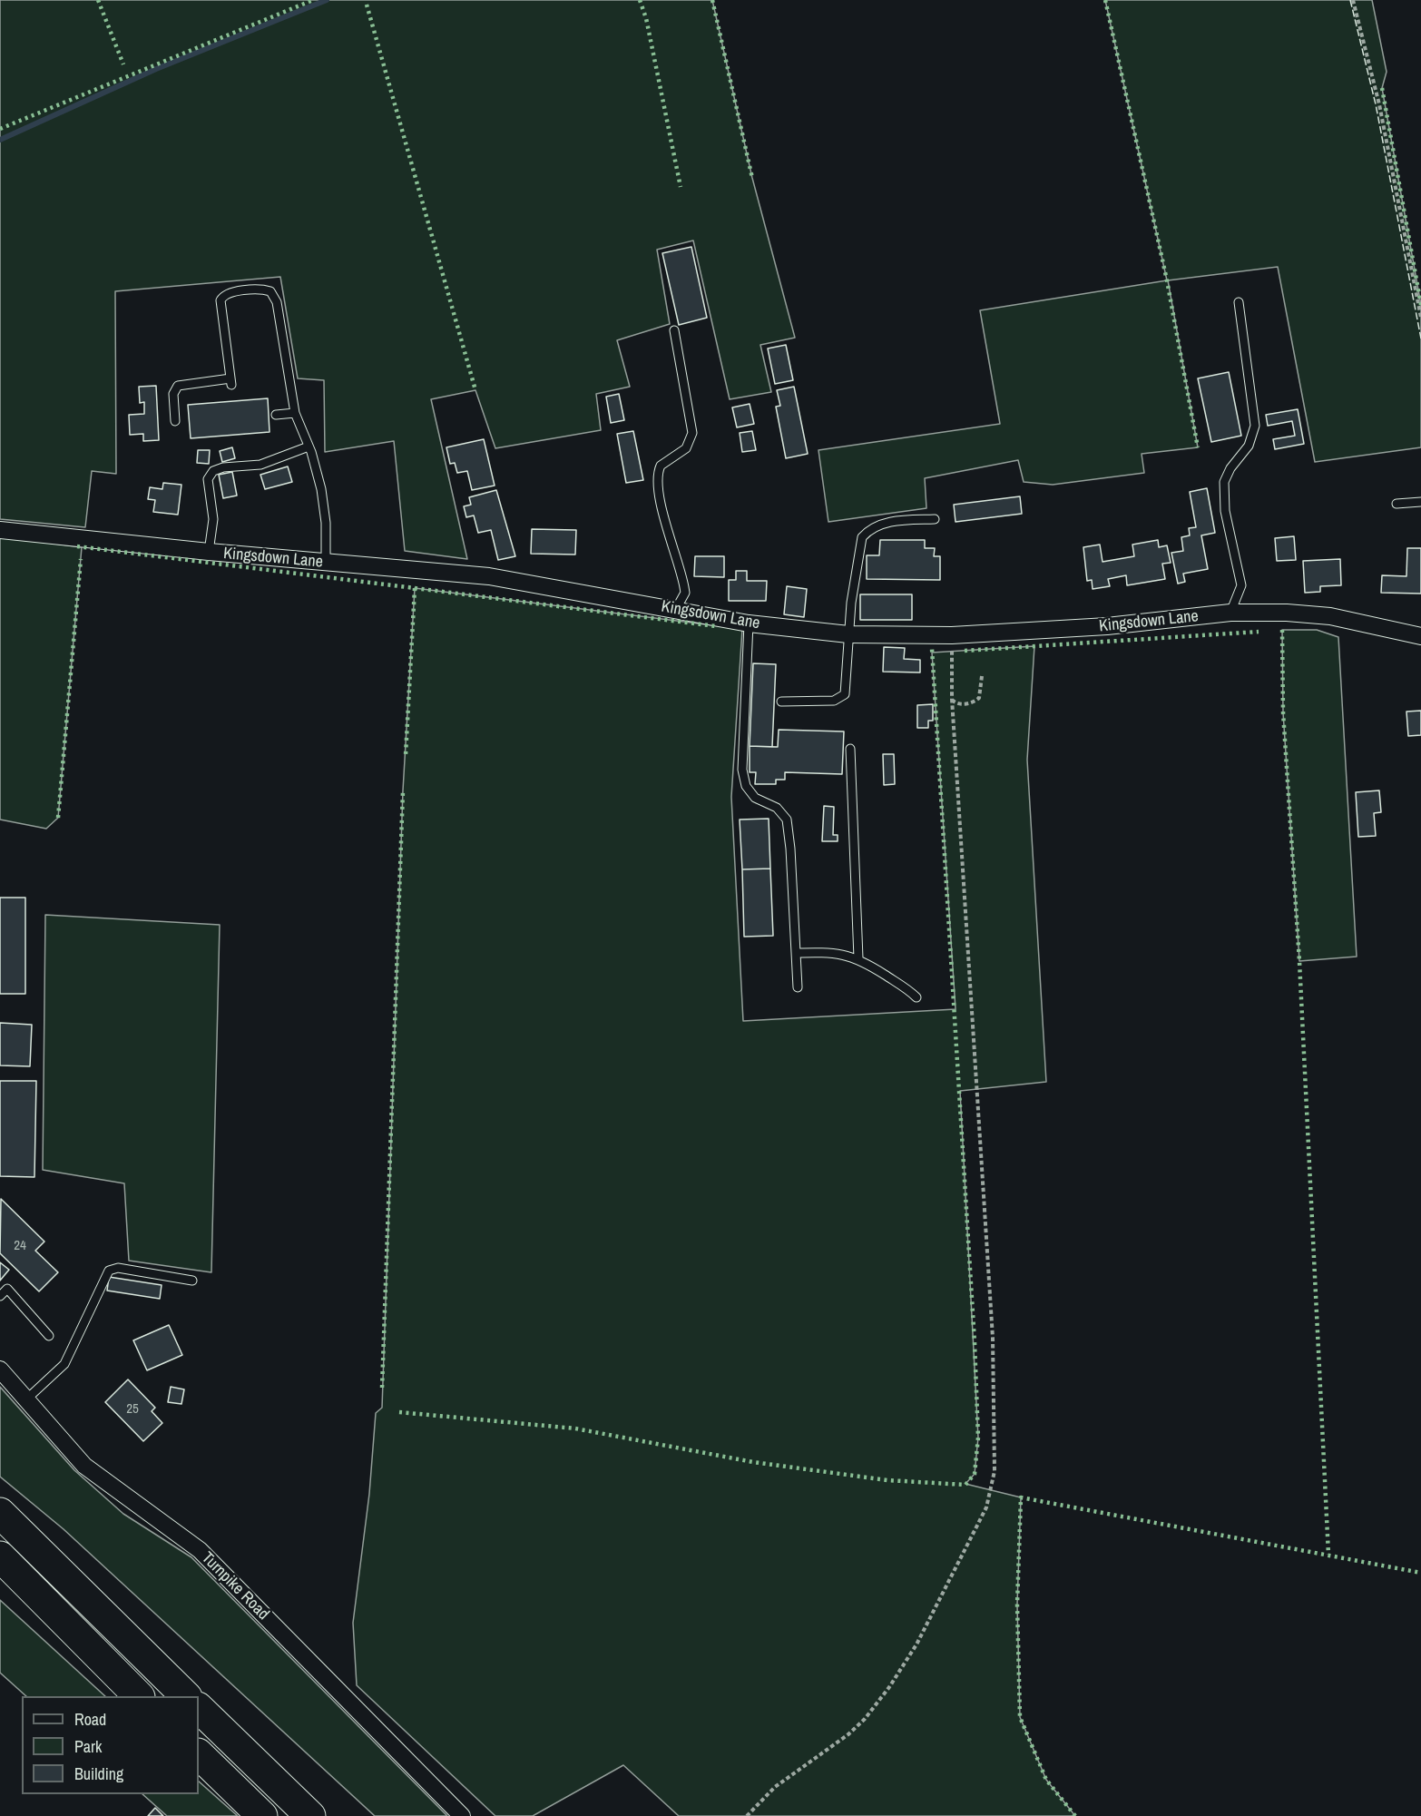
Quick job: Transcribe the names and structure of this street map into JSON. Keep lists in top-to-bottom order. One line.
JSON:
{"streets":{"street":["Kingsdown Lane","Turnpike Road"]},"house_numbers":["24","25"],"legend":["Road","Park","Building"]}
